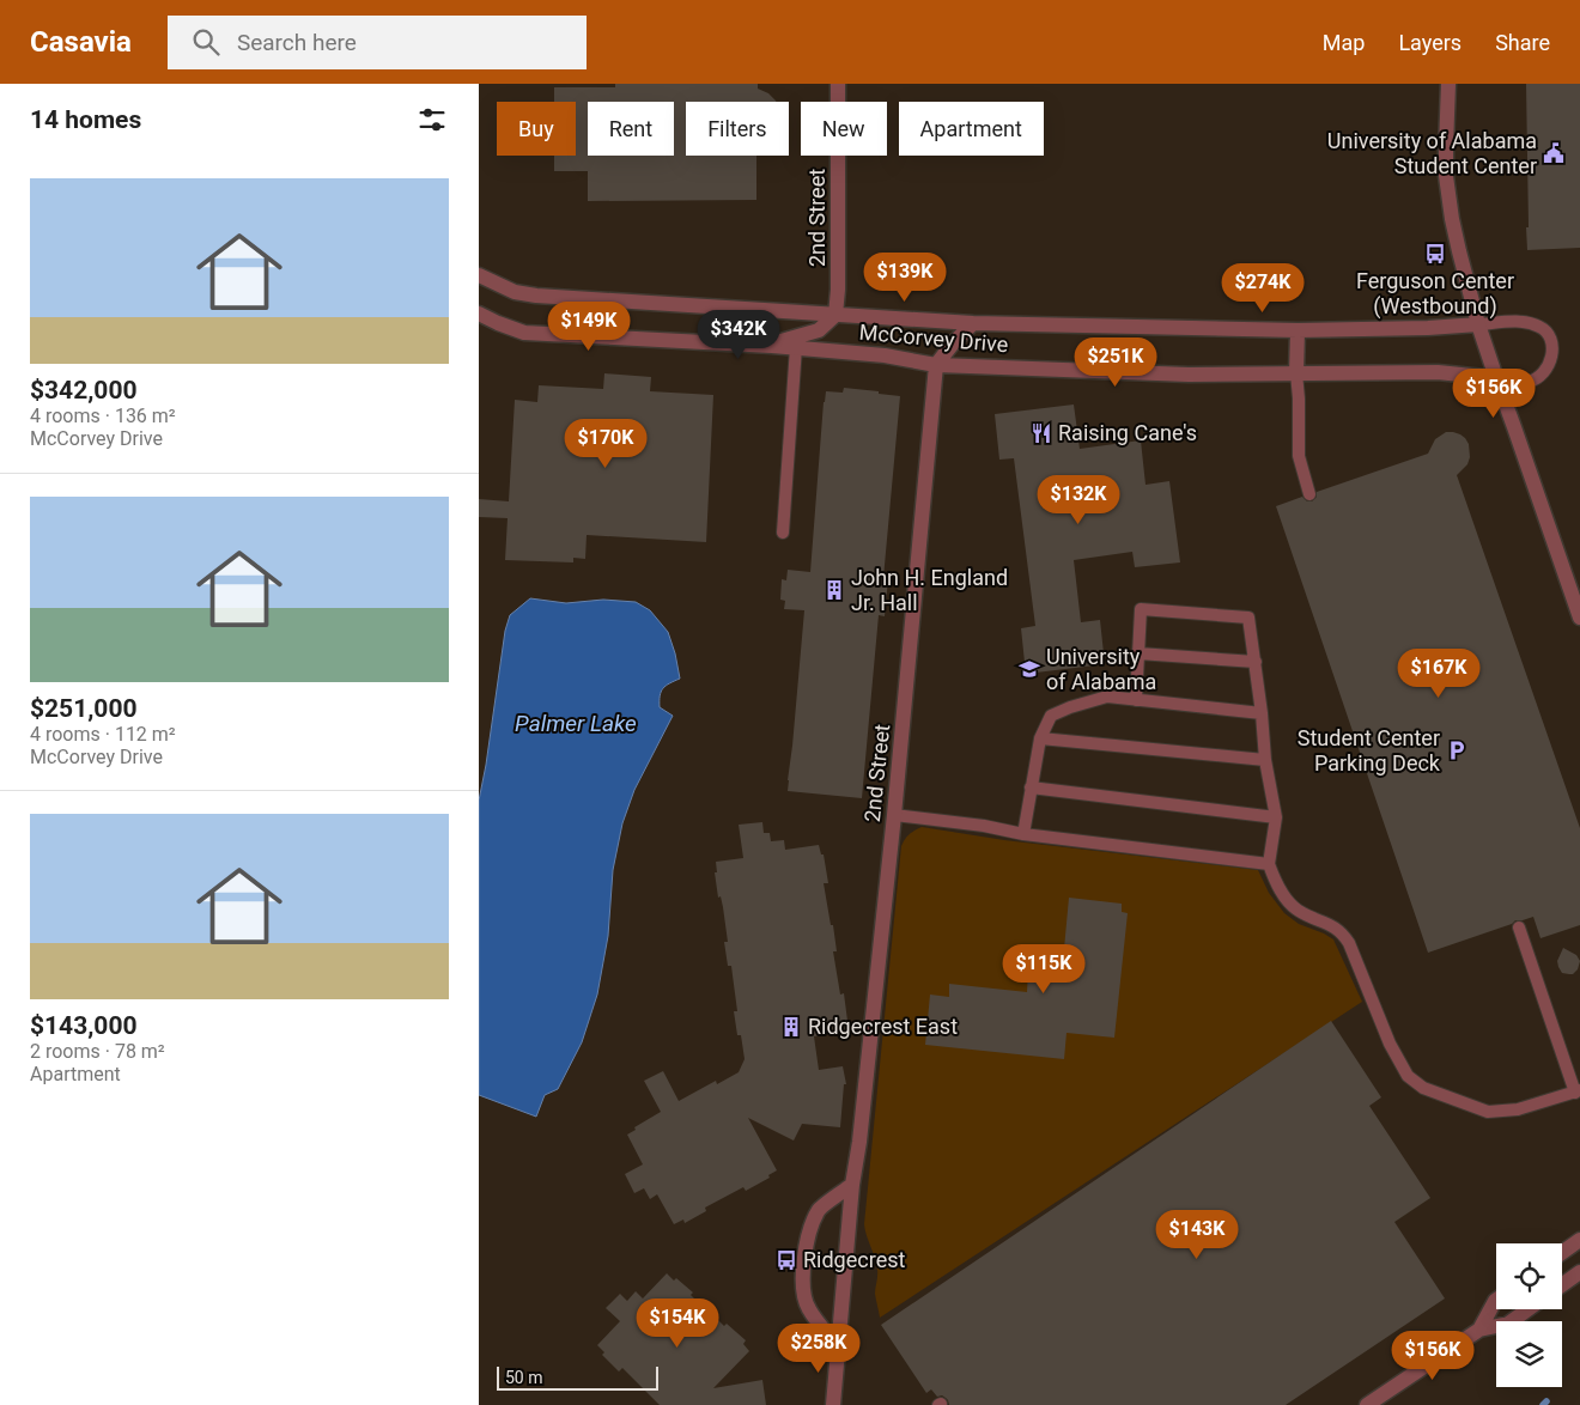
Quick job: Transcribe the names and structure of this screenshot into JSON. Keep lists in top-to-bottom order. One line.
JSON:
{"streets":{"street":["2nd Street","McCorvey Drive"]},"crossings":[["2nd Street","McCorvey Drive"]],"water":["Palmer Lake"],"places":{"public building":["University of Alabama Student Center"],"bus stop":["Ferguson Center (Westbound)","Ridgecrest"],"restaurant":["Raising Cane's"],"building":["John H. England Jr. Hall","Ridgecrest East"],"school or university":["University of Alabama"],"parking":["Student Center Parking Deck"]},"scale_bar":"50 m","page":{"header":"Casavia","search":"Search here","nav":["Map","Layers","Share"],"heading":"14 homes","chip":["Buy","Rent","Filters","New","Apartment"],"list":[{"name":"$342,000","note":"4 rooms · 136 m² · McCorvey Drive"},{"name":"$251,000","note":"4 rooms · 112 m² · McCorvey Drive"},{"name":"$143,000","note":"2 rooms · 78 m² · Apartment"}],"price":["$139K","$274K","$149K","$342K","$251K","$156K","$170K","$132K","$167K","$115K","$143K","$154K","$258K","$156K"],"scale":"50 m"}}
